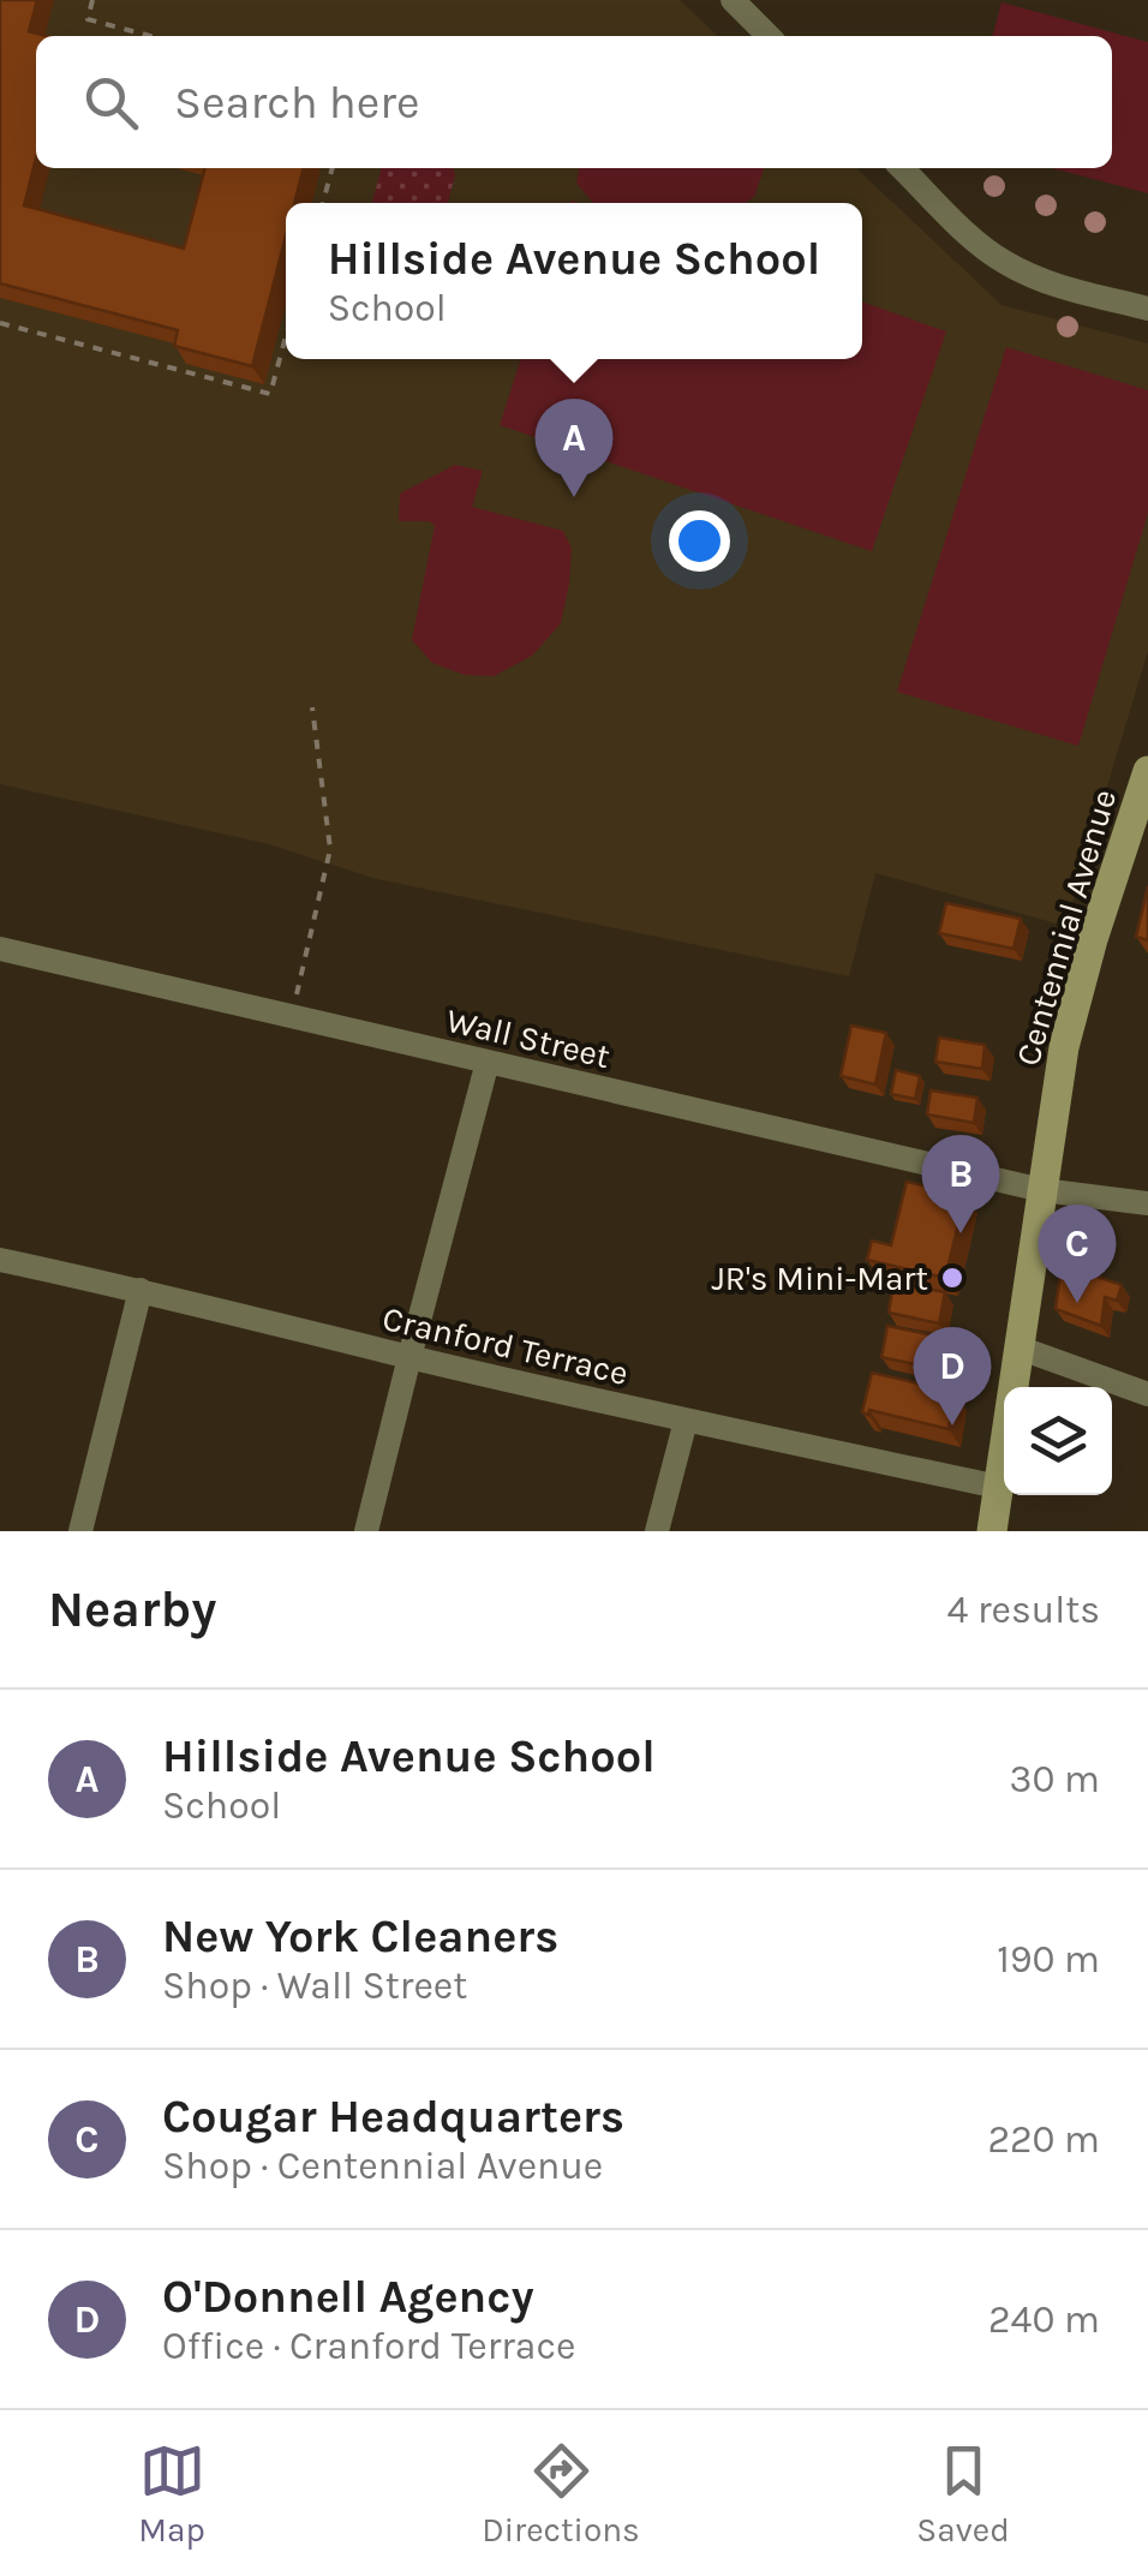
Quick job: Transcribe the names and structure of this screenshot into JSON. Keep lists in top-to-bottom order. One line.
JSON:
{"streets":{"street":["Centennial Avenue","Wall Street","Cranford Terrace"]},"crossings":[["Centennial Avenue","Wall Street"],["Centennial Avenue","Cranford Terrace"]],"places":["JR's Mini-Mart"],"page":{"search":"Search here","popup":["Hillside Avenue School","School"],"pins":["A","B","C","D"],"heading":["Nearby","4 results"],"list":[{"mark":"A","name":"Hillside Avenue School","note":"School","value":"30 m"},{"mark":"B","name":"New York Cleaners","note":"Shop · Wall Street","value":"190 m"},{"mark":"C","name":"Cougar Headquarters","note":"Shop · Centennial Avenue","value":"220 m"},{"mark":"D","name":"O'Donnell Agency","note":"Office · Cranford Terrace","value":"240 m"}],"nav":["Map","Directions","Saved"]}}
